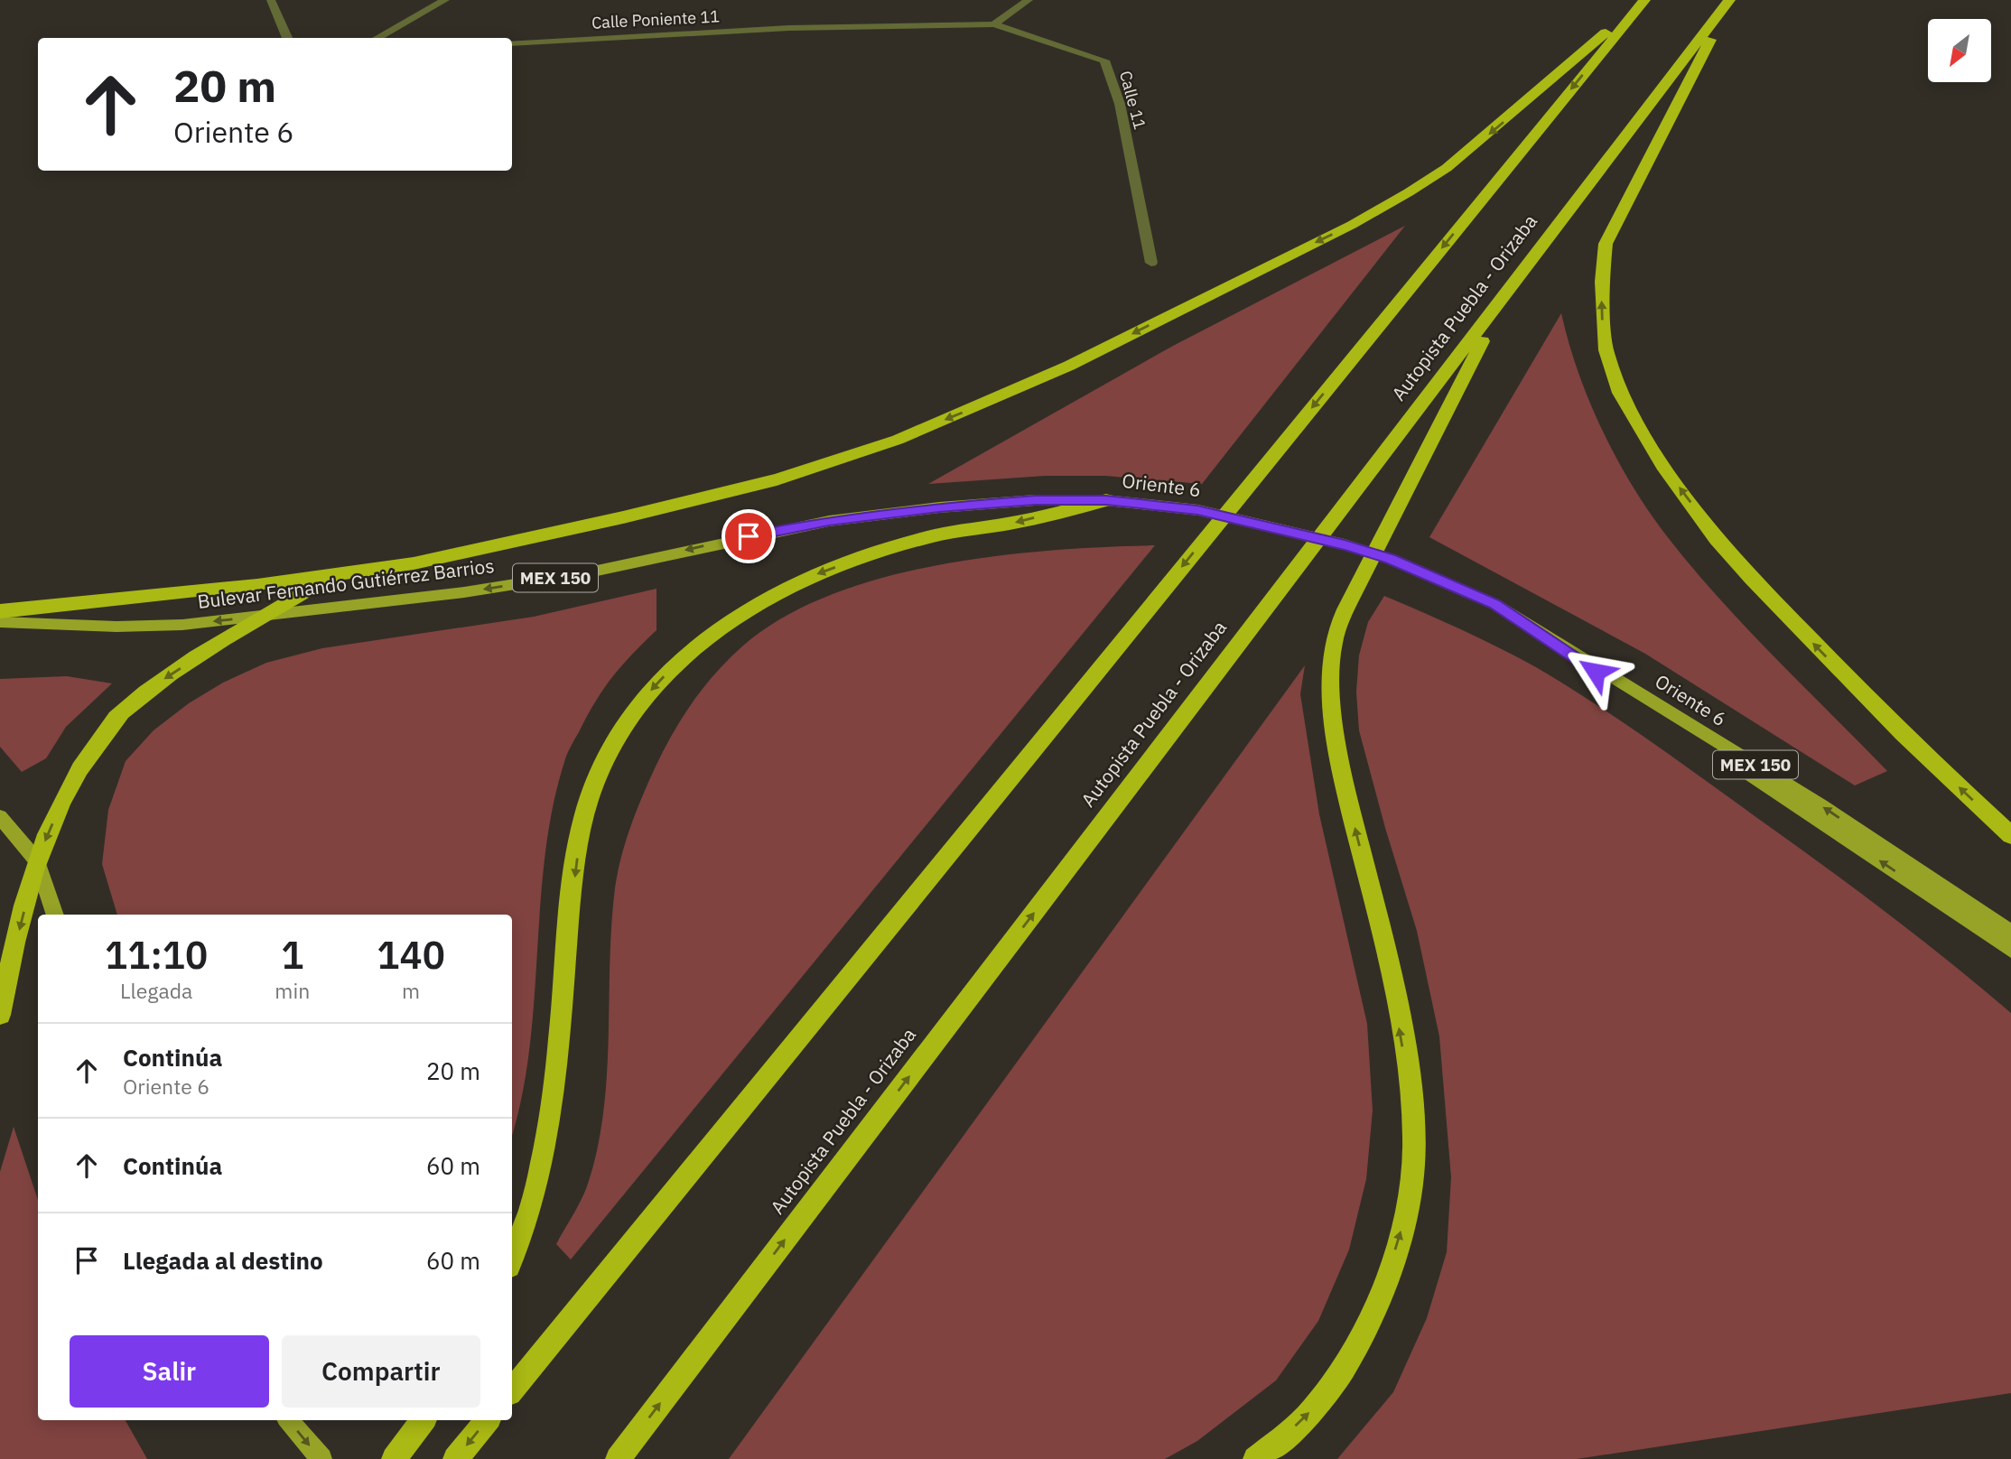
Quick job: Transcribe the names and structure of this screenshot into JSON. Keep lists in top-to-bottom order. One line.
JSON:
{"streets":{"highway":["Autopista Puebla - Orizaba"],"main road":["Oriente 6","MEX 150","Bulevar Fernando Gutiérrez Barrios"],"street":["Calle Poniente 11","Calle 11"]},"crossings":[["Calle Poniente 11","Calle 11"],["Oriente 6","Bulevar Fernando Gutiérrez Barrios"]],"one_way":["Bulevar Fernando Gutiérrez Barrios"],"north":"bottom left","page":{"turn":["20 m","Oriente 6"],"eta":["11:10","Llegada","1","min","140","m"],"list":[{"name":"Continúa","note":"Oriente 6","value":"20 m"},{"name":"Continúa","value":"60 m"},{"name":"Llegada al destino","value":"60 m"}],"buttons":["Salir","Compartir"]}}
